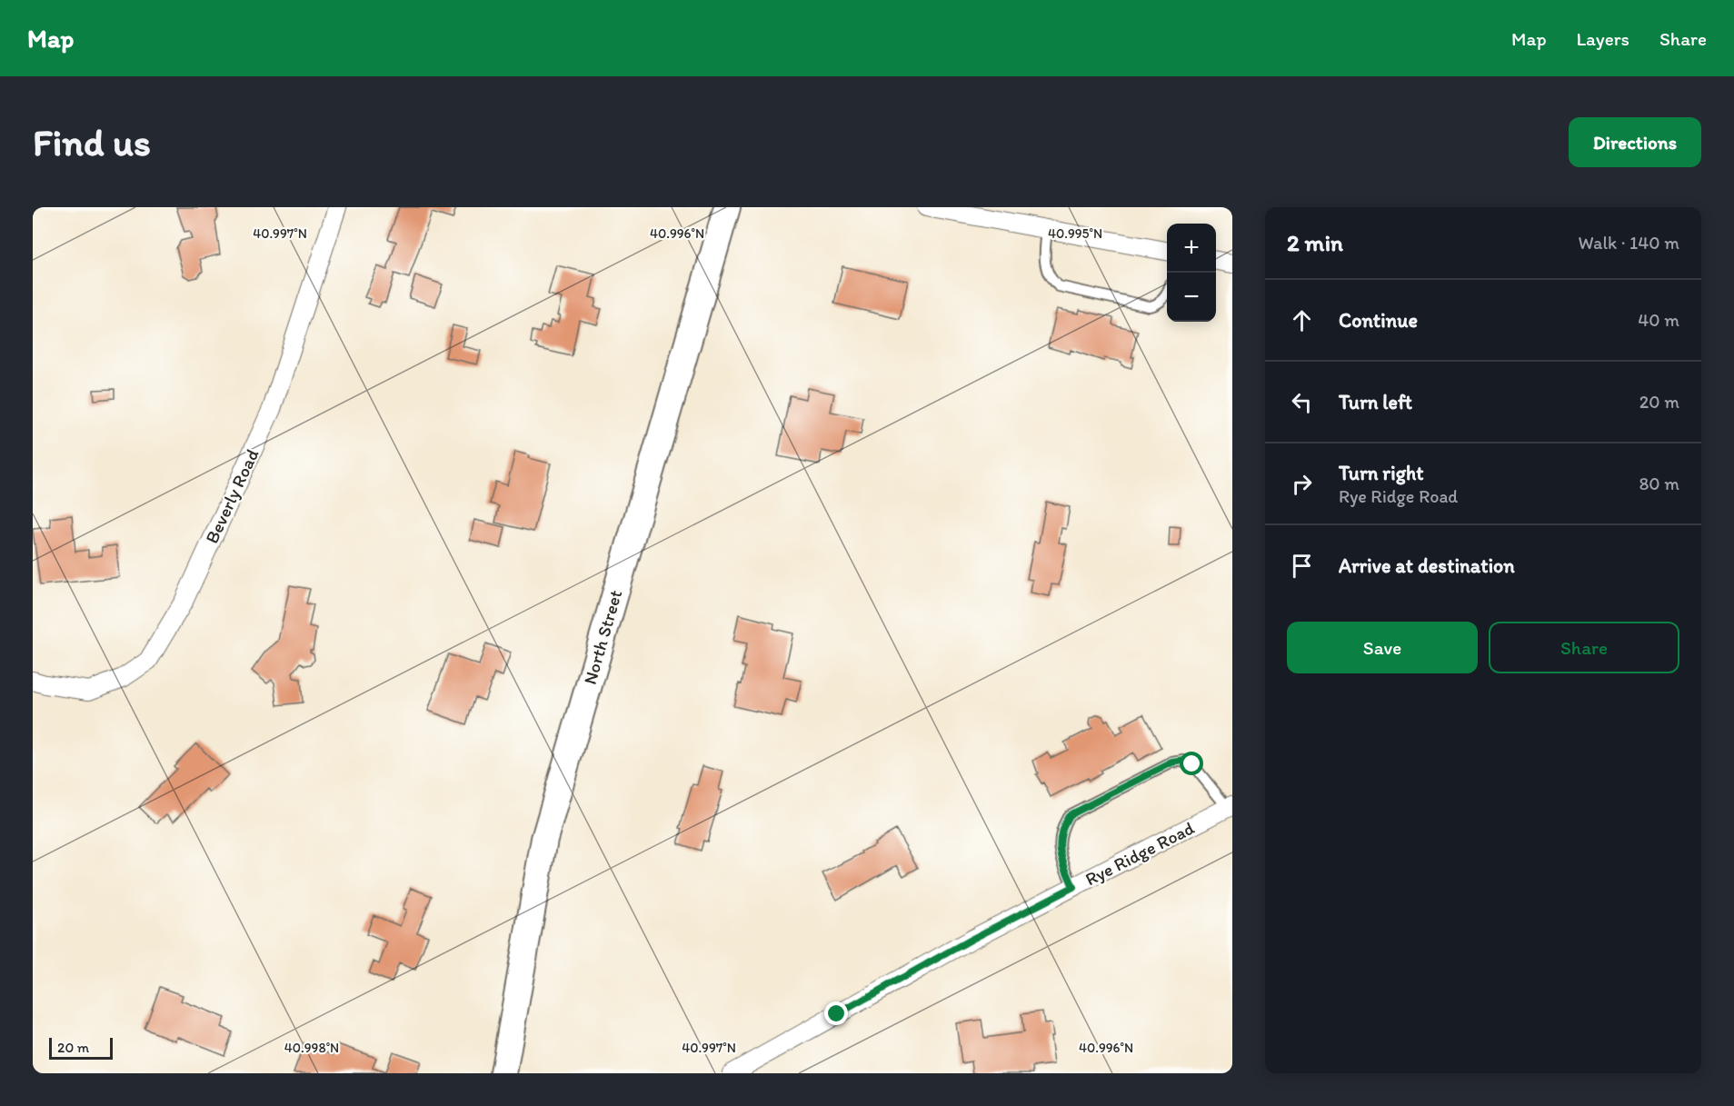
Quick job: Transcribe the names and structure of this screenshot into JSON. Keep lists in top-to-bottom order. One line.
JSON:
{"streets":{"main road":["North Street"],"street":["Beverly Road","Rye Ridge Road"]},"scale_bar":"20 m","page":{"header":"Map","nav":["Map","Layers","Share"],"buttons":["Directions",["Save","Share"]],"title":"Find us","heading":["2 min","Walk · 140 m"],"map_buttons":["+","−"],"list":[["Continue","40 m"],["Turn left","20 m"],["Turn right","Rye Ridge Road","80 m"],"Arrive at destination"],"scale":"20 m"},"coordinates":["40.997°N","40.996°N","40.995°N","40.998°N"]}
